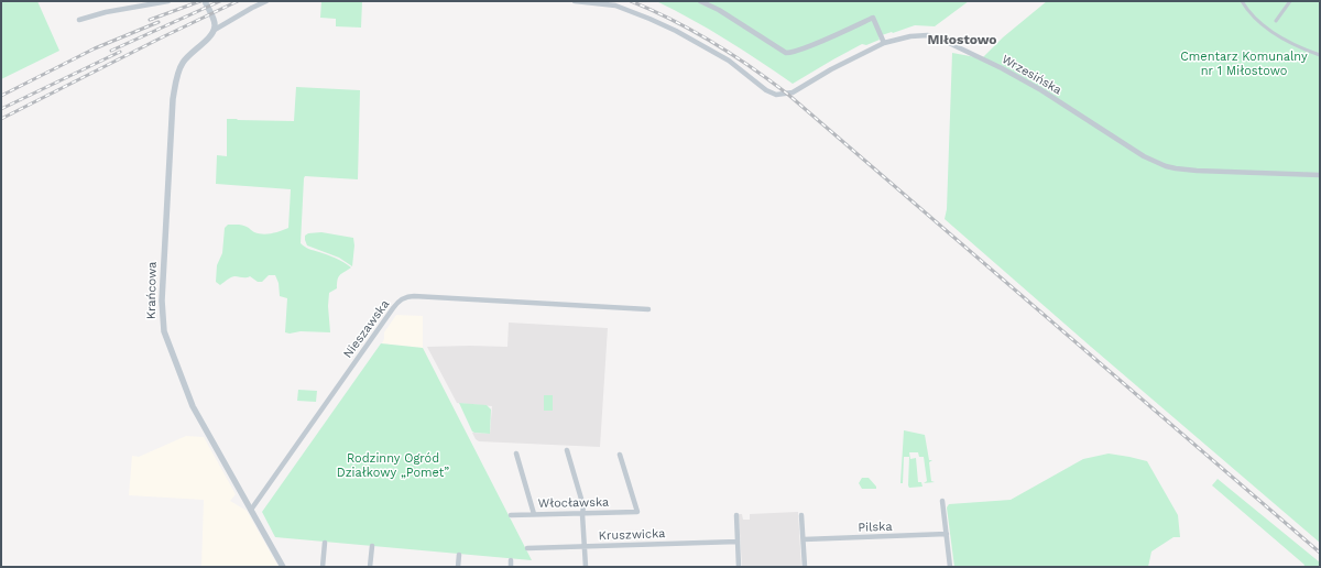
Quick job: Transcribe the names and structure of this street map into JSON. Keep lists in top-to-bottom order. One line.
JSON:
{"streets":{"street":["Wrzesińska","Krańcowa","Nieszawska","Włocławska","Pilska","Kruszwicka"]},"crossings":[["Krańcowa","Nieszawska"]],"districts":["Miłostowo"],"parks":["Cmentarz Komunalny nr 1 Miłostowo","Rodzinny Ogród Działkowy „Pomet”"]}
